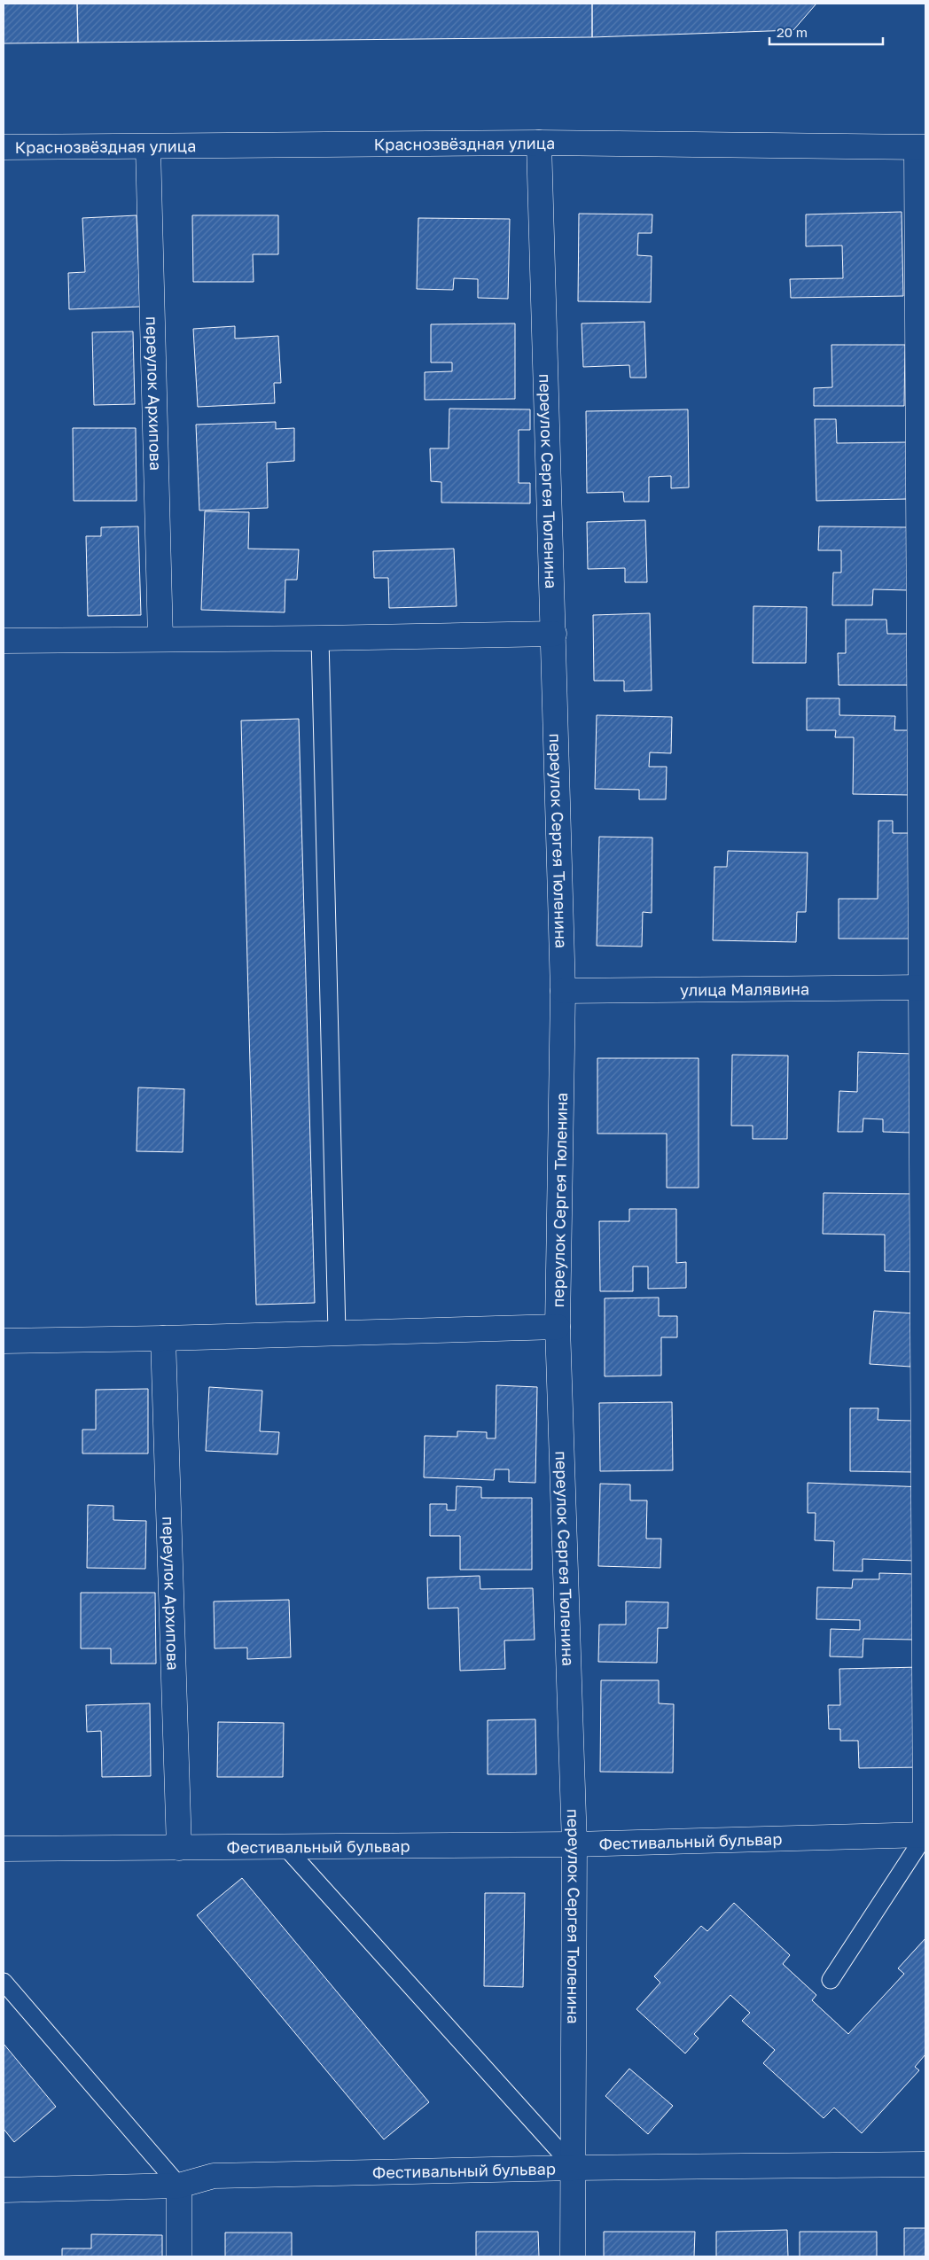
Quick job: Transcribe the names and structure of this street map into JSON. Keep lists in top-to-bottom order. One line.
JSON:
{"streets":{"street":["Краснозвёздная улица","переулок Архипова","переулок Сергея Тюленина","улица Малявина","Фестивальный бульвар"]},"crossings":[["Краснозвёздная улица","переулок Архипова"],["Краснозвёздная улица","переулок Сергея Тюленина"],["переулок Архипова","Фестивальный бульвар"],["переулок Сергея Тюленина","улица Малявина"],["переулок Сергея Тюленина","Фестивальный бульвар"]],"scale_bar":"20 m"}
